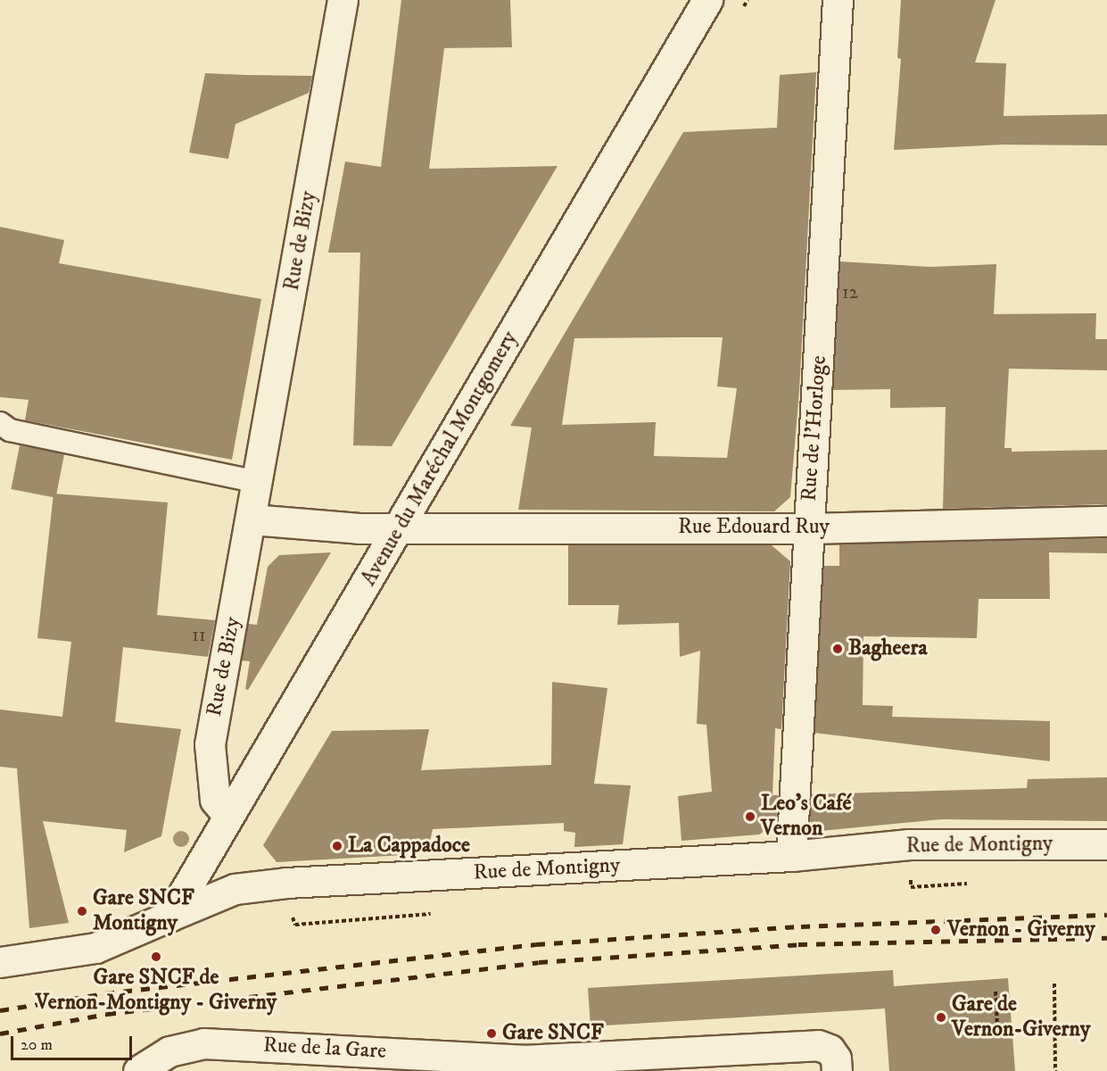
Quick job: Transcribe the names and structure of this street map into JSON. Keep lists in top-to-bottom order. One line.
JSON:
{"streets":{"street":["Rue de Bizy","Rue de l'Horloge","Avenue du Maréchal Montgomery","Rue Edouard Ruy","Rue de Montigny","Rue de la Gare"]},"crossings":[["Rue de Bizy","Avenue du Maréchal Montgomery"],["Rue de Bizy","Rue Edouard Ruy"],["Rue de l'Horloge","Rue Edouard Ruy"],["Rue de l'Horloge","Rue de Montigny"],["Avenue du Maréchal Montgomery","Rue Edouard Ruy"],["Avenue du Maréchal Montgomery","Rue de Montigny"]],"places":["Bagheera","Leo's Café Vernon","La Cappadoce","Gare SNCF Montigny","Vernon - Giverny","Gare SNCF de Vernon-Montigny - Giverny","Gare de Vernon-Giverny","Gare SNCF"],"house_numbers":["12","11"],"scale_bar":"20 m"}
